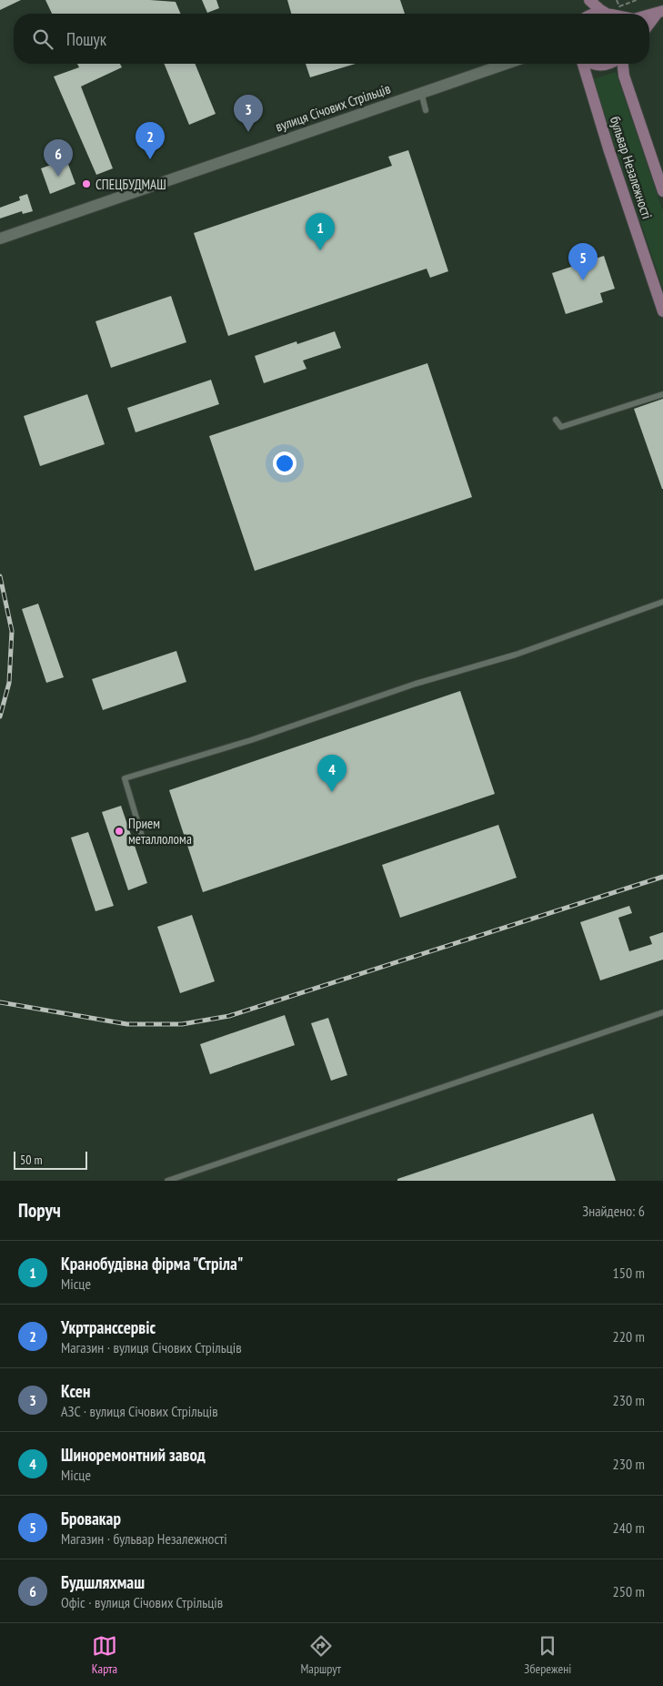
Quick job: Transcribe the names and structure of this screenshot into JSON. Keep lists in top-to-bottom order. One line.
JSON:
{"streets":{"street":["вулиця Січових Стрільців","бульвар Незалежності"]},"places":["СПЕЦБУДМАШ","Прием металлолома"],"scale_bar":"50 m","page":{"search":"Пошук","pins":["3","2","6","1","5","4"],"scale":"50 m","heading":["Поруч","Знайдено: 6"],"list":[{"mark":"1","name":"Кранобудівна фірма \"Стріла\"","note":"Місце","value":"150 m"},{"mark":"2","name":"Укртранссервіс","note":"Магазин · вулиця Січових Стрільців","value":"220 m"},{"mark":"3","name":"Ксен","note":"АЗС · вулиця Січових Стрільців","value":"230 m"},{"mark":"4","name":"Шиноремонтний завод","note":"Місце","value":"230 m"},{"mark":"5","name":"Бровакар","note":"Магазин · бульвар Незалежності","value":"240 m"},{"mark":"6","name":"Будшляхмаш","note":"Офіс · вулиця Січових Стрільців","value":"250 m"}],"nav":["Карта","Маршрут","Збережені"]}}
